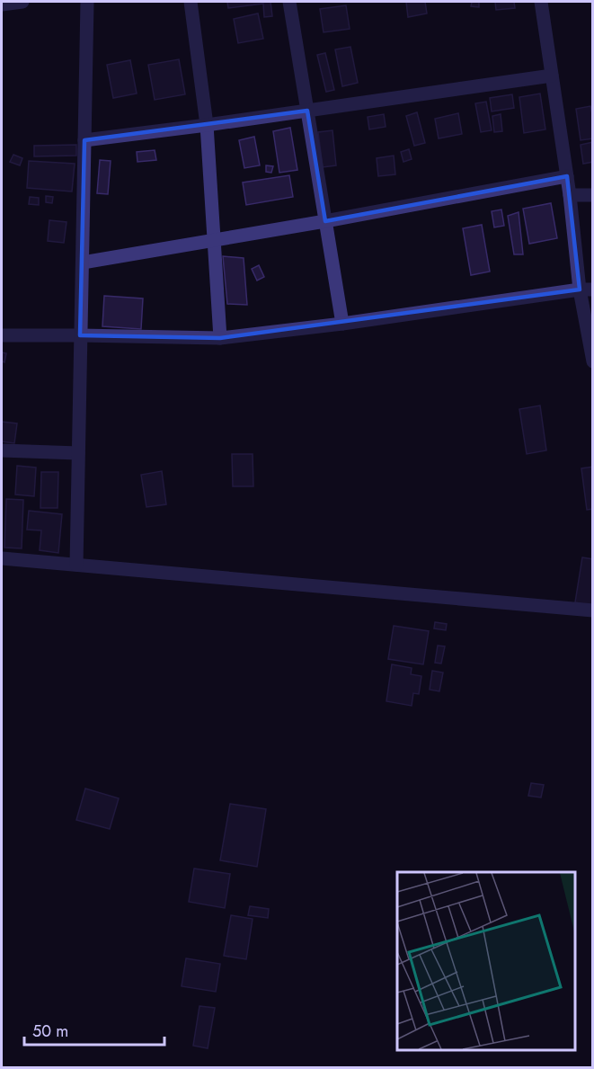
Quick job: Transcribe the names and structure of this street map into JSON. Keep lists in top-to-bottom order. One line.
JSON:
{"scale_bar":"50 m"}
